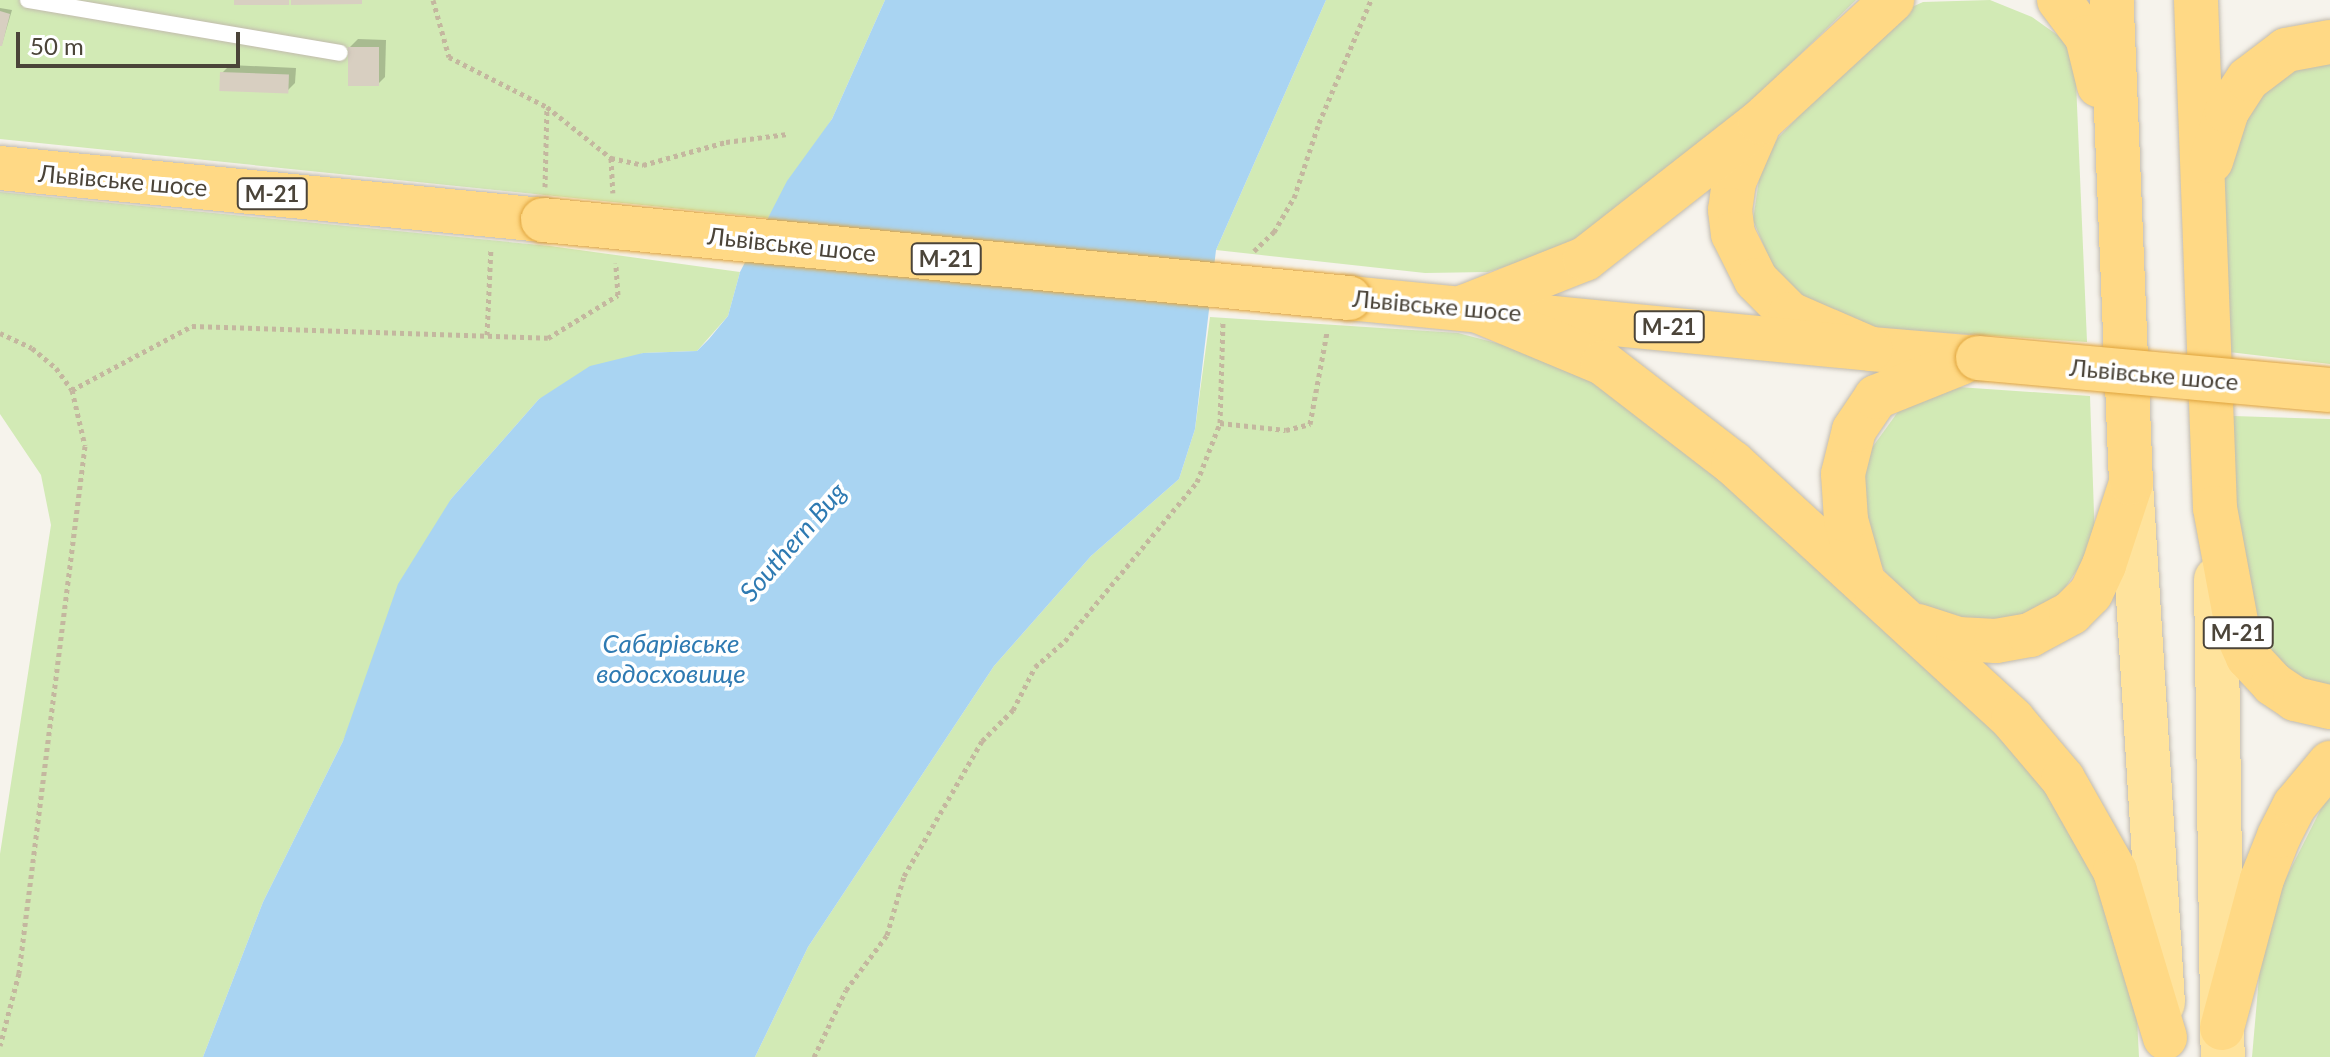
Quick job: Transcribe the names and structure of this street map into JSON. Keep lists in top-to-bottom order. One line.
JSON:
{"streets":{"highway":["Львівське шосе","М-21"]},"crossings":[["Львівське шосе","М-21"]],"water":["Southern Bug","Сабарівське водосховище"],"scale_bar":"50 m"}
